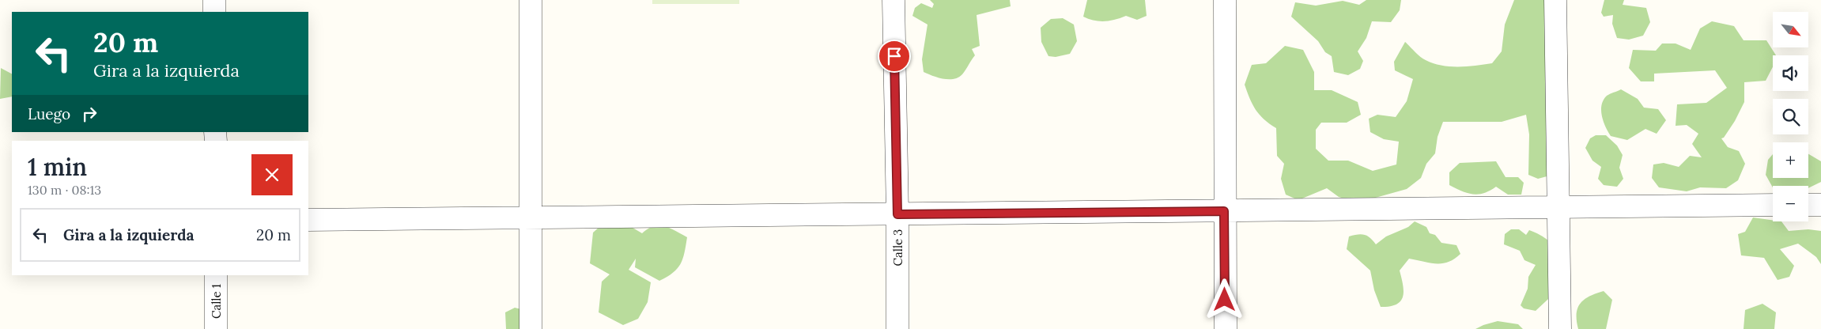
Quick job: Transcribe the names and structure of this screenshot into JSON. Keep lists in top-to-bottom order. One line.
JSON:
{"streets":{"street":["Calle 3","Calle 1"]},"north":"bottom right","page":{"map_buttons":["+","−"],"turn":["20 m","Gira a la izquierda"],"then":"Luego","heading":["1 min","130 m · 08:13"],"list":[{"name":"Gira a la izquierda","value":"20 m"}]}}
